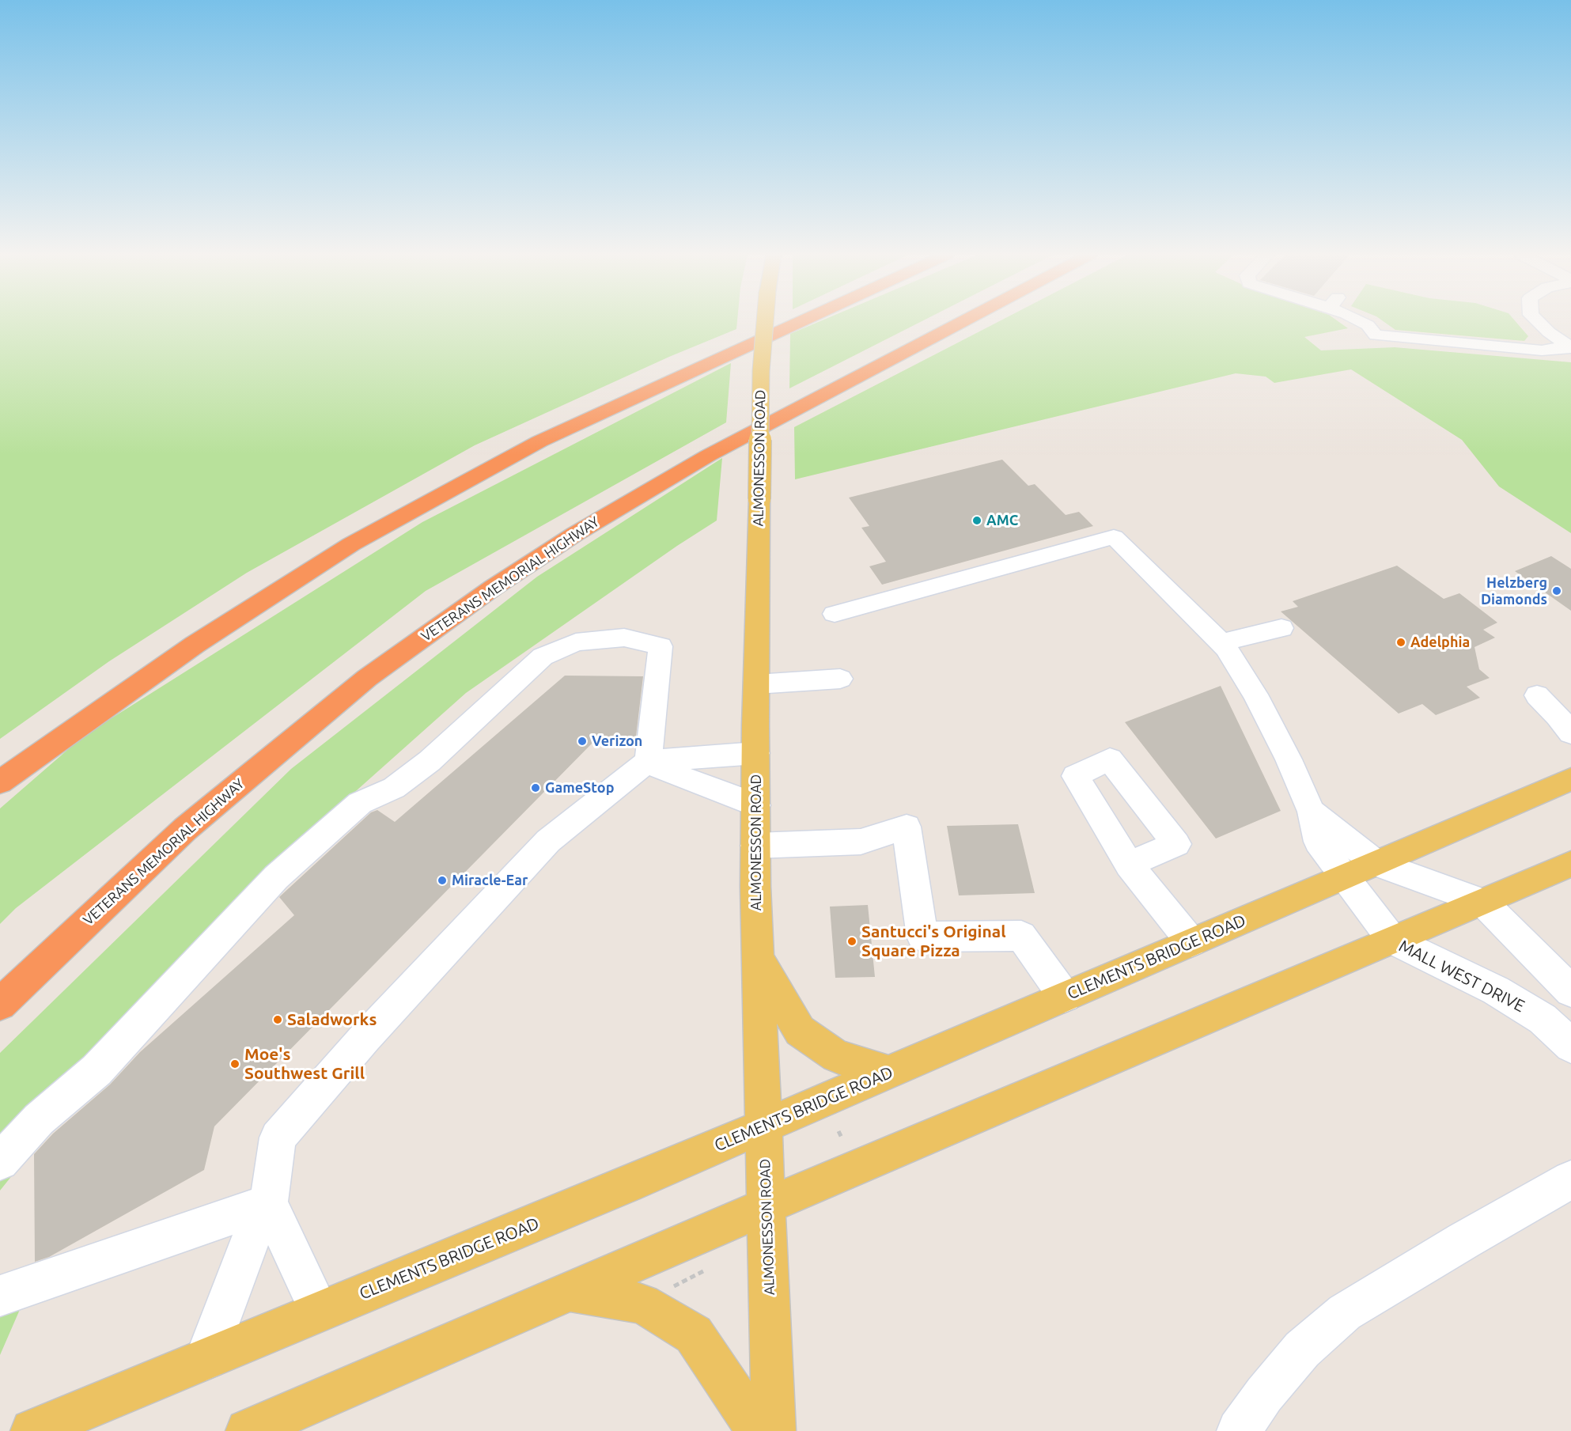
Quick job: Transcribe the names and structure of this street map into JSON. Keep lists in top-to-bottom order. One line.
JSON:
{"streets":{"highway":["VETERANS MEMORIAL HIGHWAY"],"main road":["ALMONESSON ROAD","CLEMENTS BRIDGE ROAD"],"lane":["MALL WEST DRIVE"]},"crossings":[["ALMONESSON ROAD","CLEMENTS BRIDGE ROAD"],["CLEMENTS BRIDGE ROAD","MALL WEST DRIVE"]],"places":["AMC","Helzberg Diamonds","Adelphia","Verizon","GameStop","Miracle-Ear","Santucci's Original Square Pizza","Saladworks","Moe's Southwest Grill"]}
